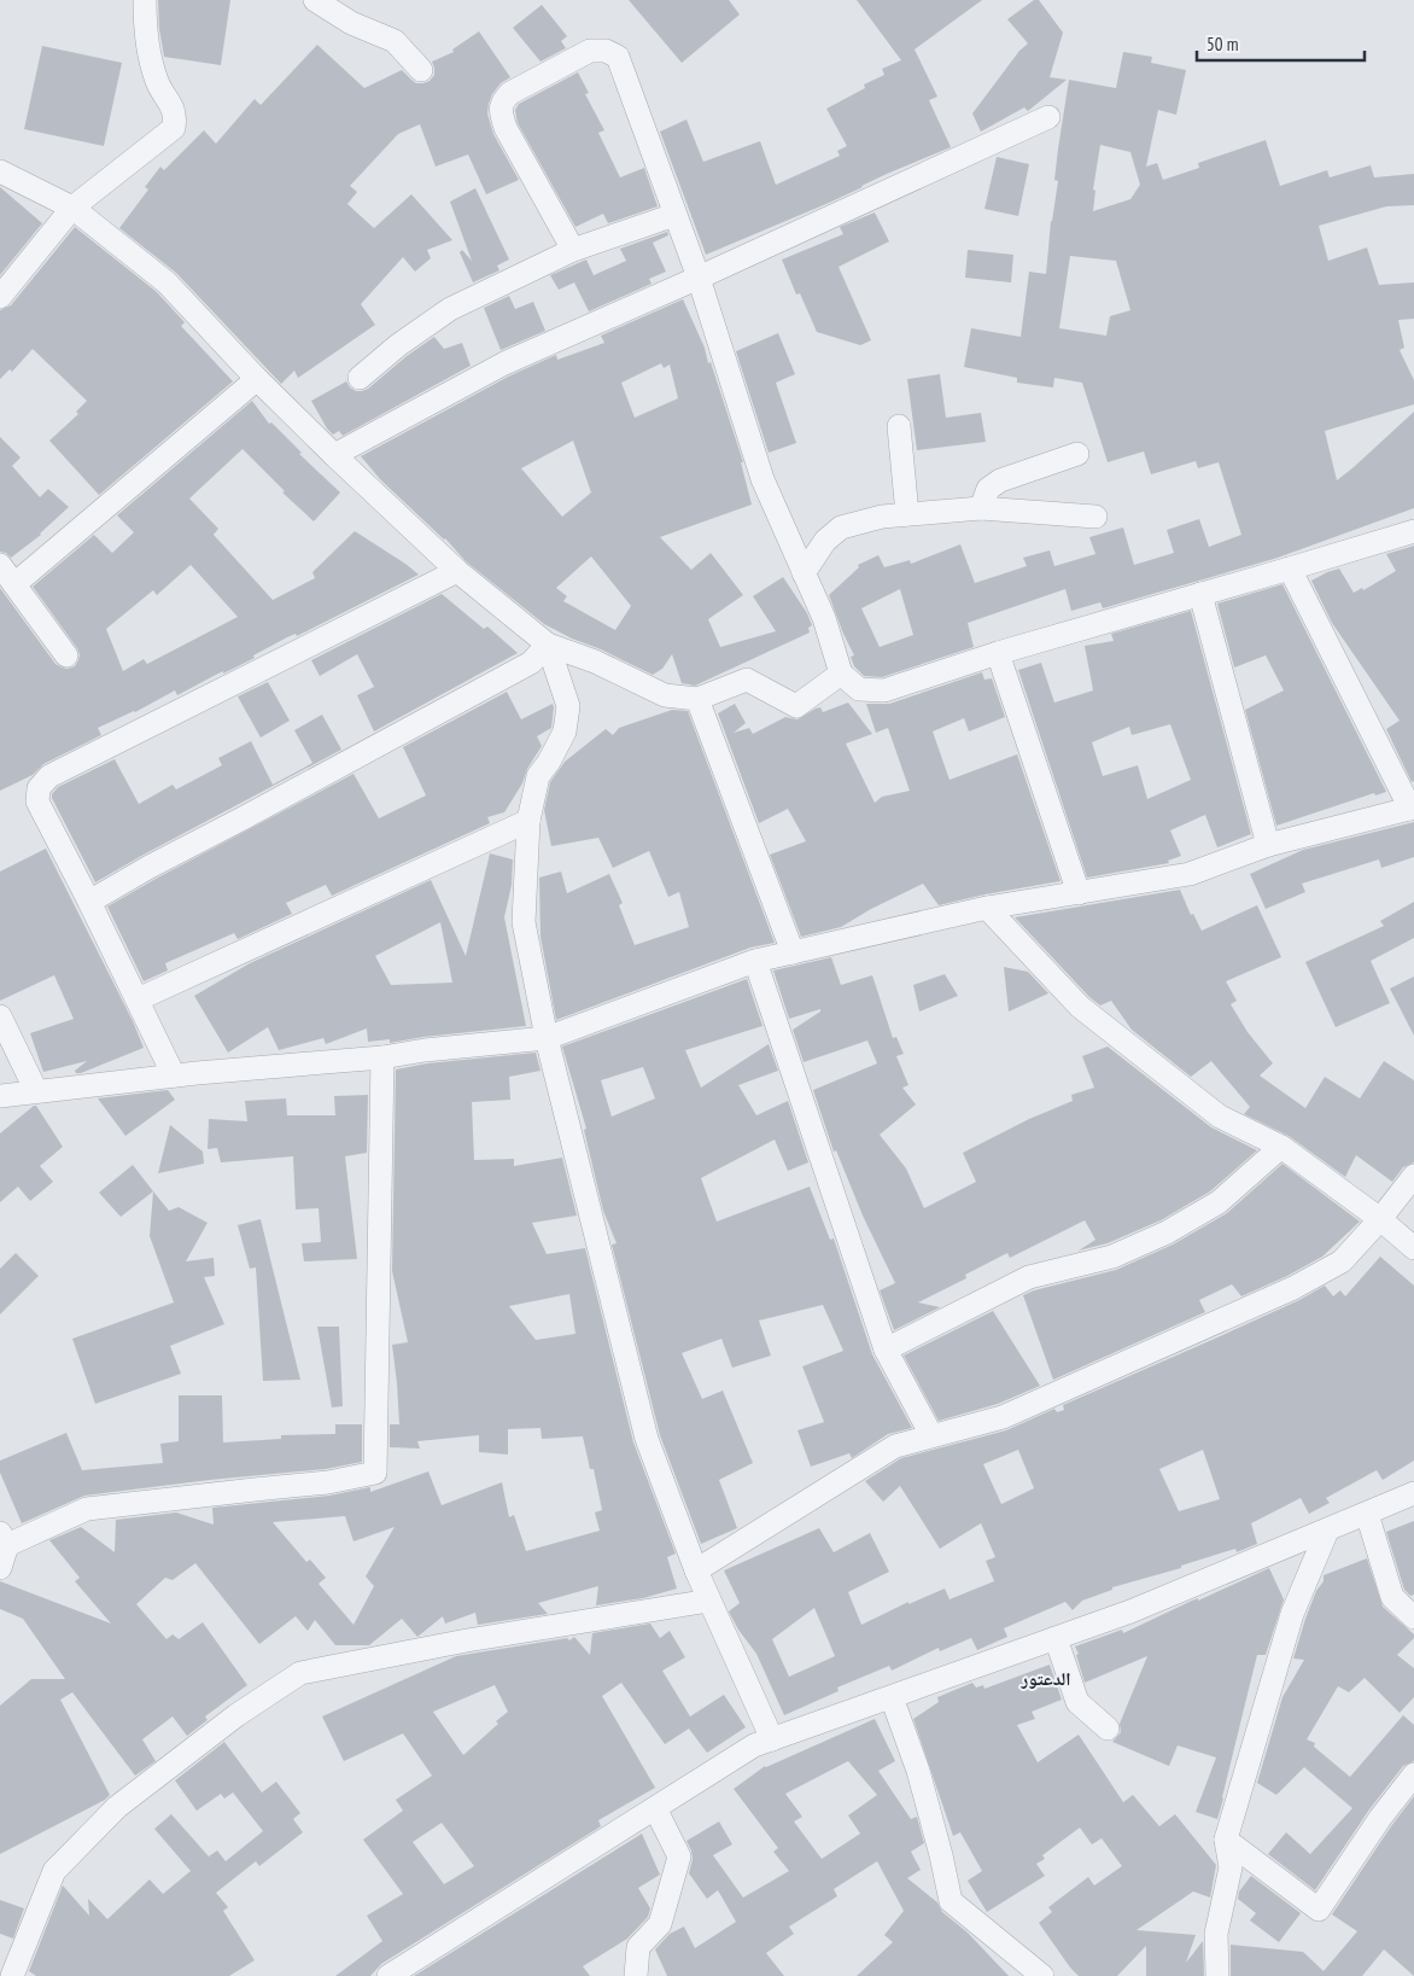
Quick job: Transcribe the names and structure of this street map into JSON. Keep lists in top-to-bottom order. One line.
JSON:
{"districts":["الدعتور"],"scale_bar":"50 m"}
